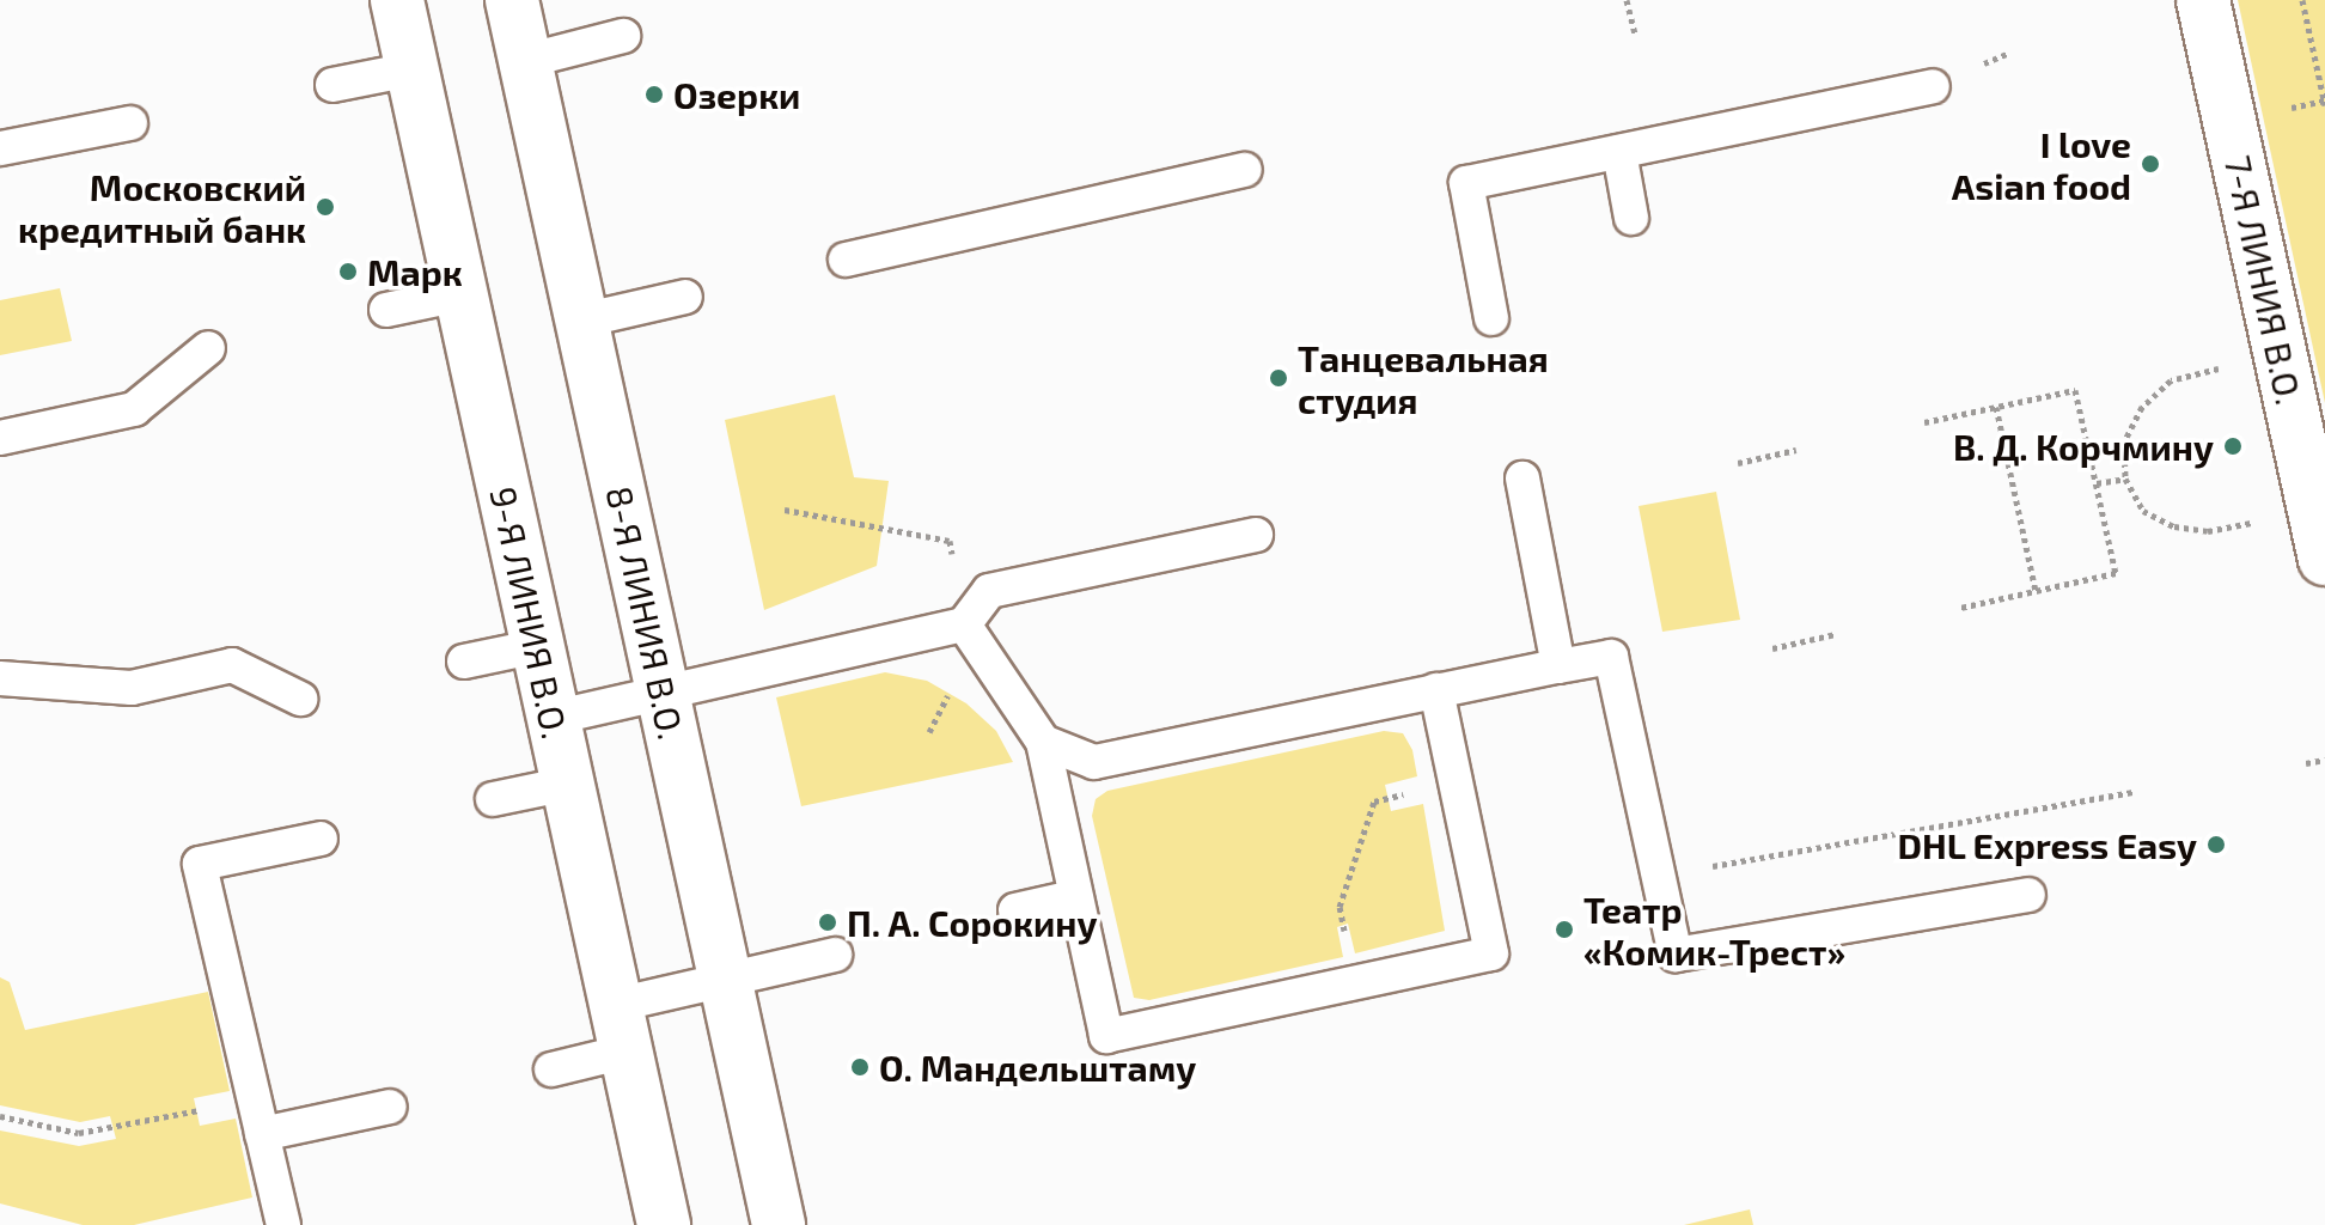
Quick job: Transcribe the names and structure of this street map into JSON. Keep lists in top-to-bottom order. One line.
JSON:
{"streets":{"main road":["7-Я ЛИНИЯ В.О.","9-Я ЛИНИЯ В.О.","8-Я ЛИНИЯ В.О."]},"places":["Озерки","I love Asian food","Московский кредитный банк","Марк","Танцевальная студия","В. Д. Корчмину","DHL Express Easy","П. А. Сорокину","Театр «Комик-Трест»","О. Мандельштаму"]}
